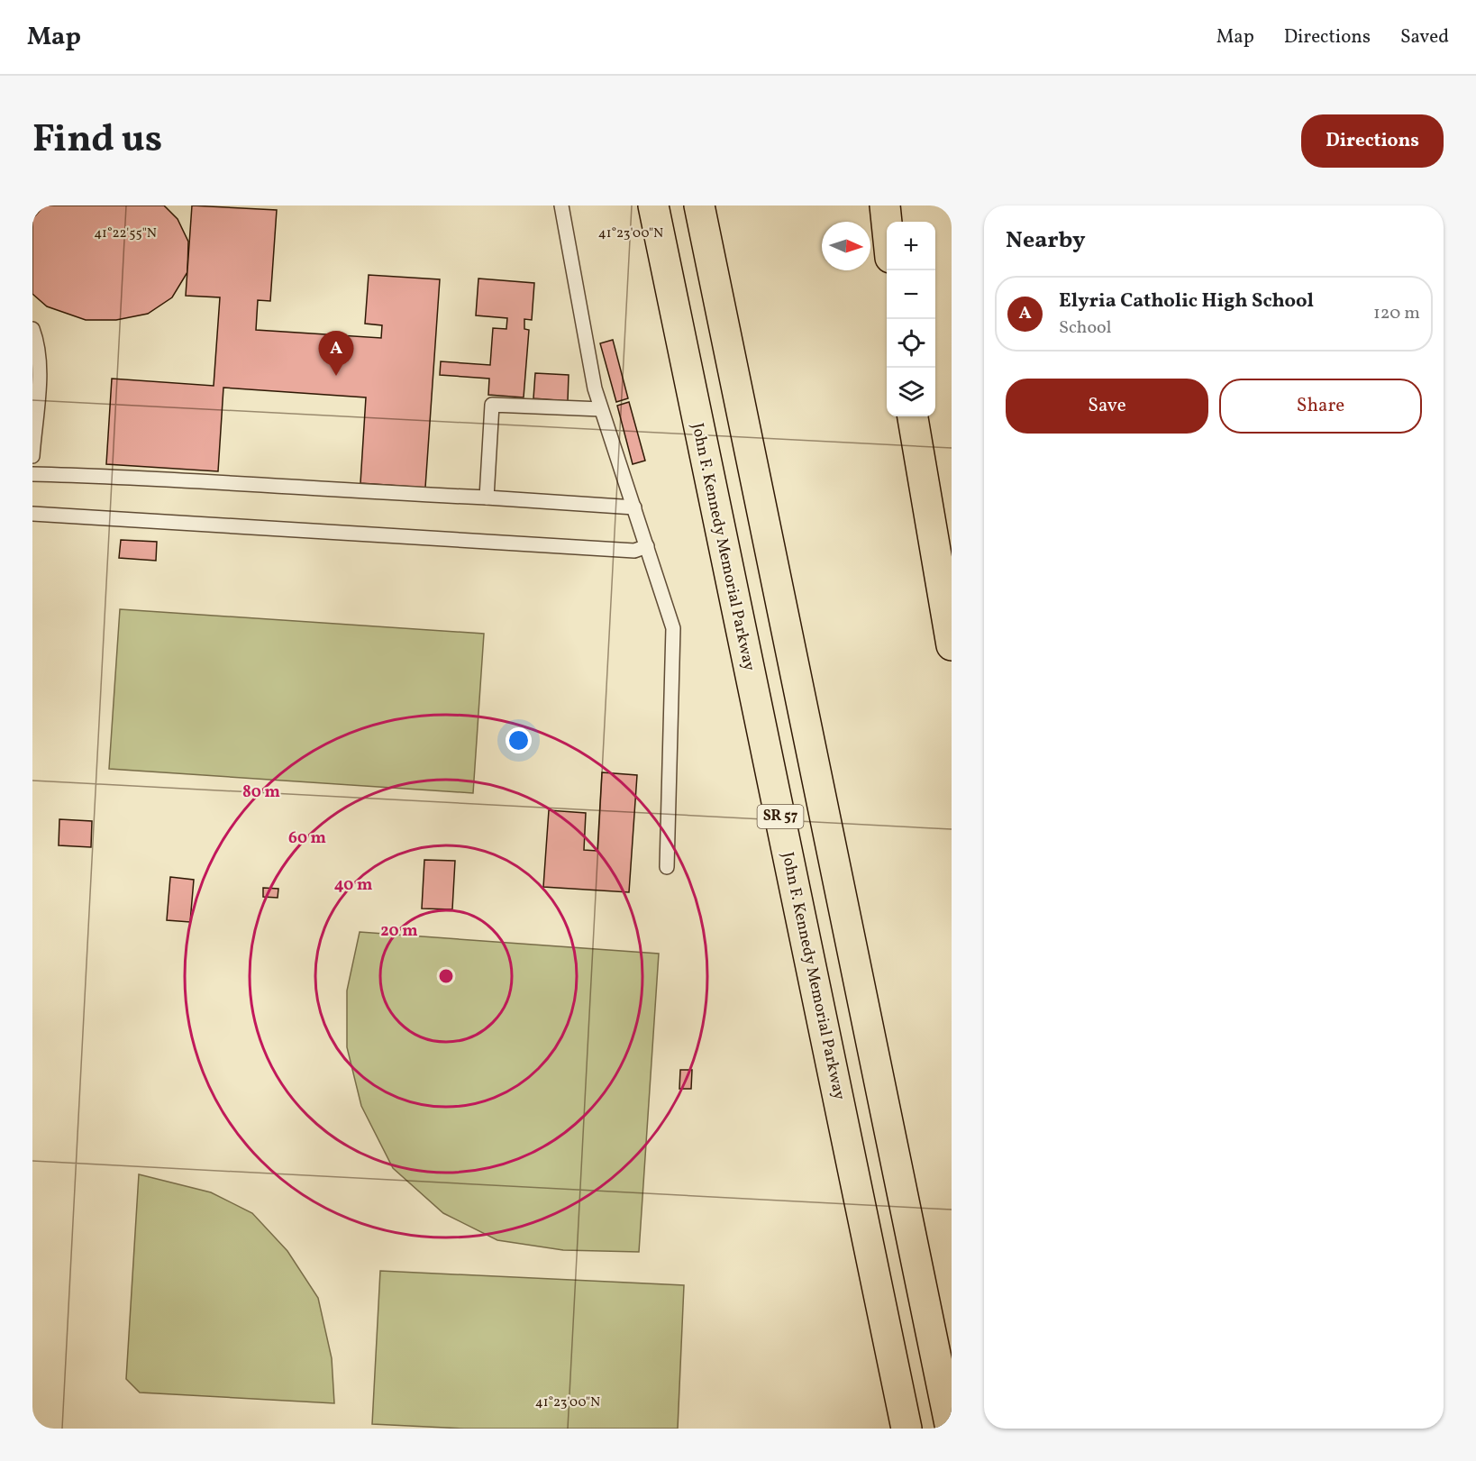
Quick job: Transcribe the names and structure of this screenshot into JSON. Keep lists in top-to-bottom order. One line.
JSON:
{"streets":{"highway":["John F. Kennedy Memorial Parkway","SR 57"]},"north":"right","page":{"header":"Map","nav":["Map","Directions","Saved"],"title":"Find us","buttons":["Directions",["Save","Share"]],"heading":"Nearby","map_buttons":["+","−"],"list":[{"mark":"A","name":"Elyria Catholic High School","note":"School","value":"120 m"}],"pins":"A"},"coordinates":["41°22'55\"N","41°23'00\"N"],"rings":["80 m","60 m","40 m","20 m"]}
